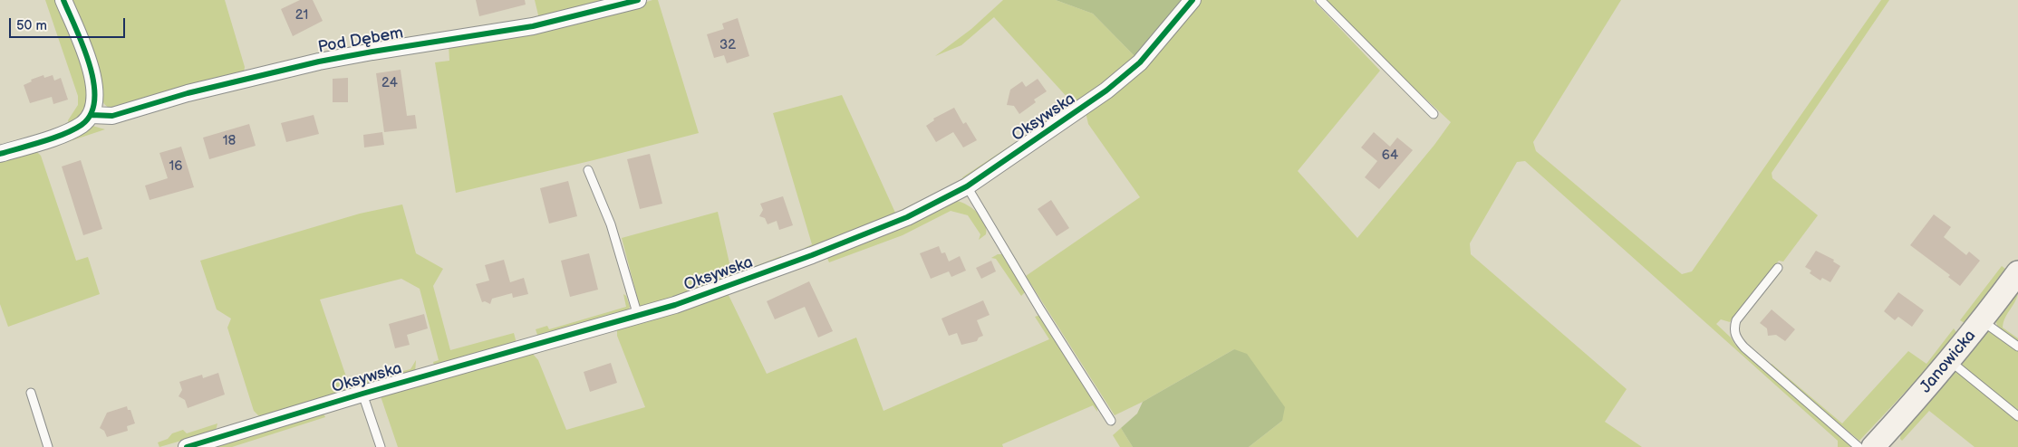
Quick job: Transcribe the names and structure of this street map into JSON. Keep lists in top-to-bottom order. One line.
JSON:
{"streets":{"street":["Pod Dębem","Oksywska","Janowicka"]},"house_numbers":["21","32","24","18","64","16"],"scale_bar":"50 m"}
